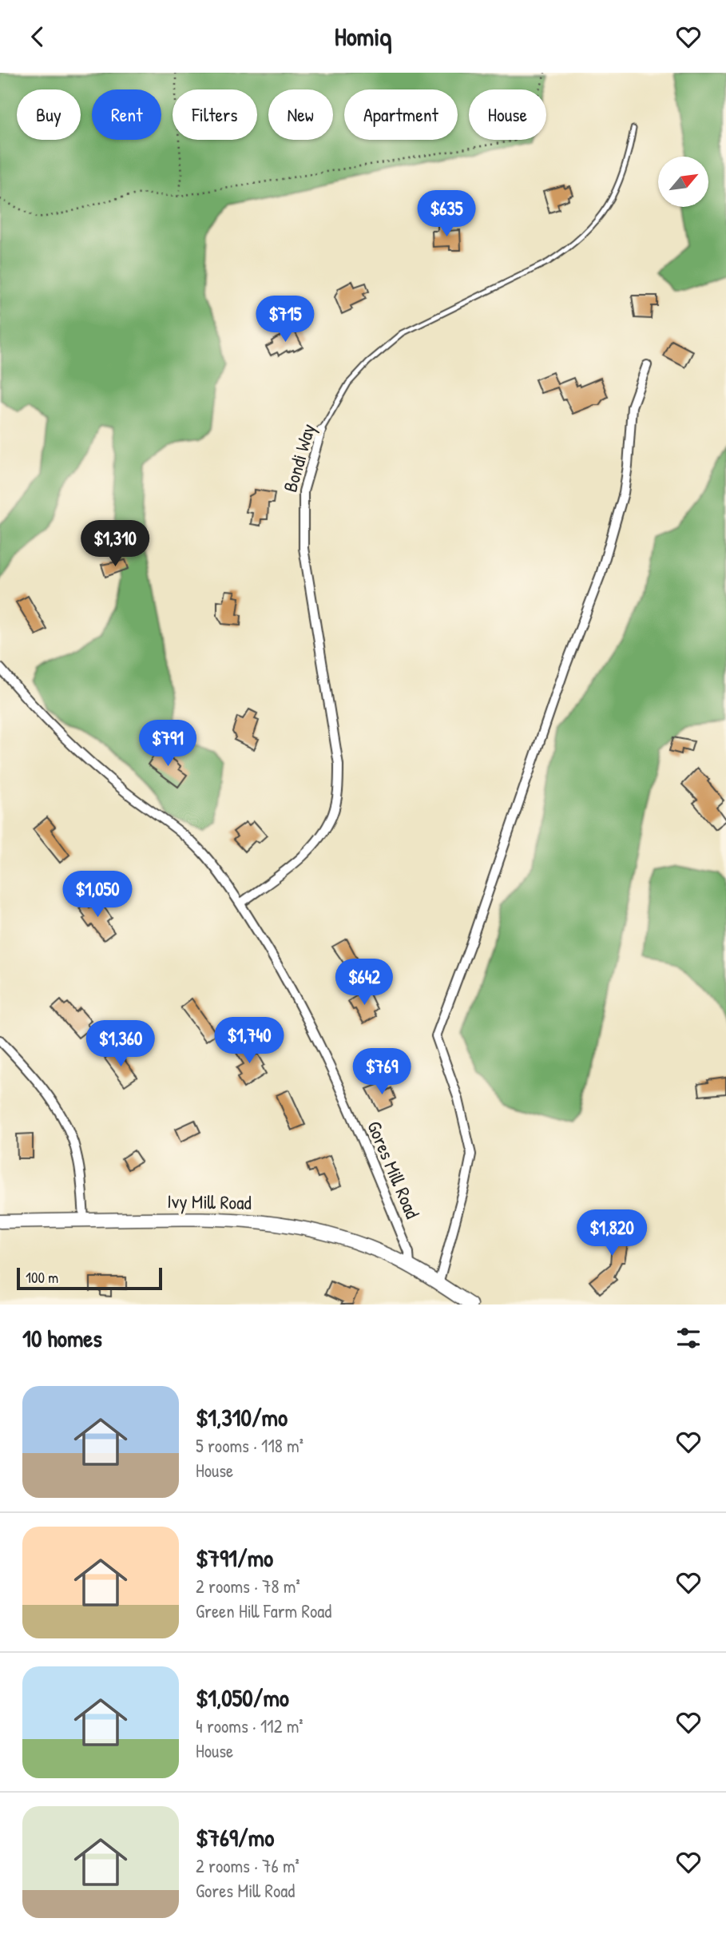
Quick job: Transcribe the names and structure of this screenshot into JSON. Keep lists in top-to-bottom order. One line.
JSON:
{"streets":{"street":["Bondi Way","Gores Mill Road","Ivy Mill Road"]},"crossings":[["Bondi Way","Gores Mill Road"],["Gores Mill Road","Ivy Mill Road"]],"scale_bar":"100 m","north":"top right","page":{"header":"Homiq","chip":["Buy","Rent","Filters","New","Apartment","House"],"price":["$635","$715","$1,310","$791","$1,050","$642","$1,740","$1,360","$769","$1,820"],"scale":"100 m","heading":"10 homes","list":[{"name":"$1,310/mo","note":"5 rooms · 118 m² · House"},{"name":"$791/mo","note":"2 rooms · 78 m² · Green Hill Farm Road"},{"name":"$1,050/mo","note":"4 rooms · 112 m² · House"},{"name":"$769/mo","note":"2 rooms · 76 m² · Gores Mill Road"}]}}
